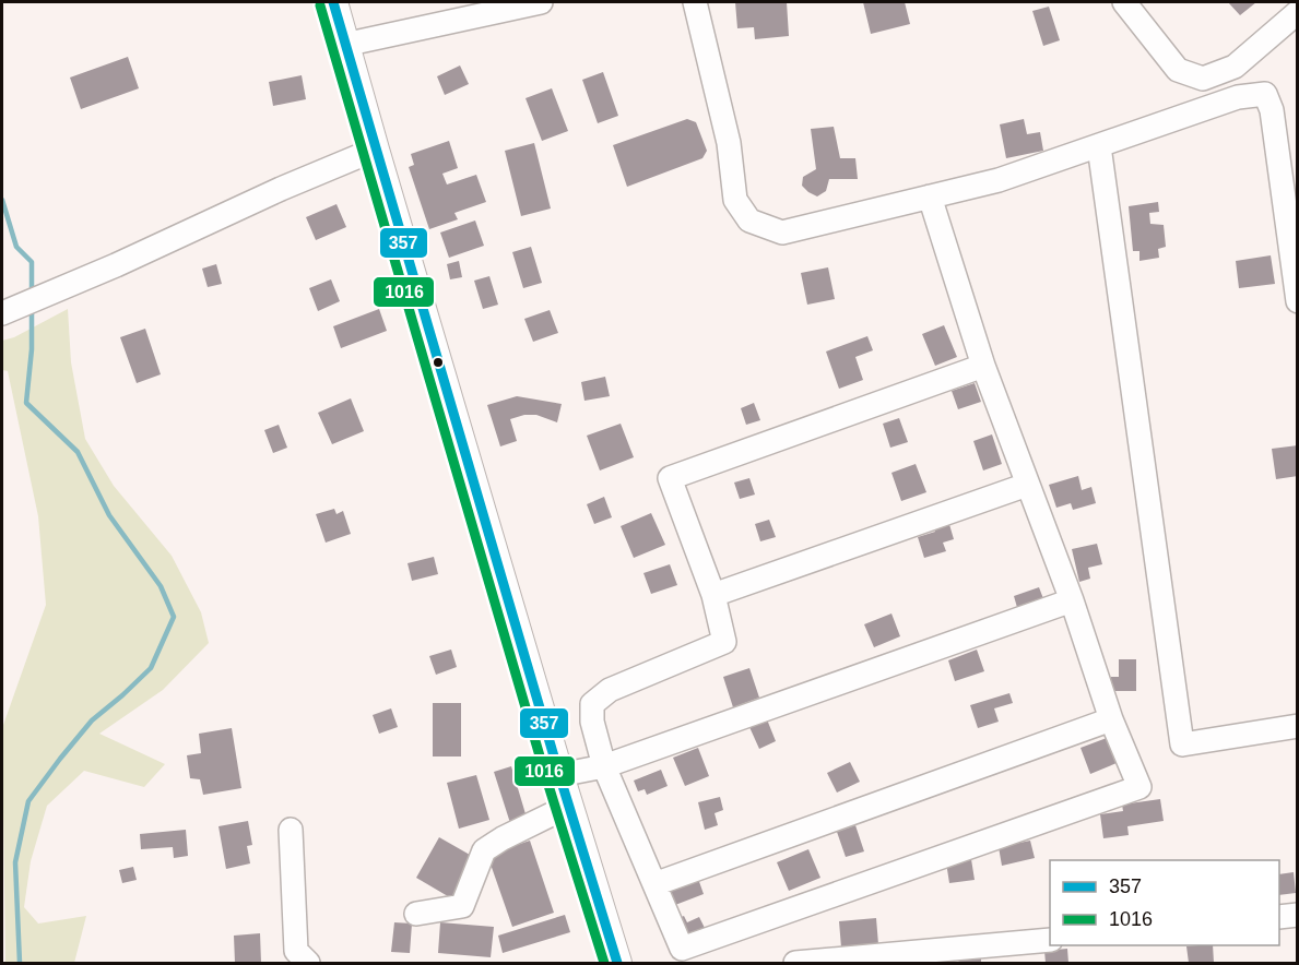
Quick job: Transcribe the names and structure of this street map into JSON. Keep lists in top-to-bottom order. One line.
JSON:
{"lines":["transit line 357","transit line 1016"],"legend":["357","1016"]}
